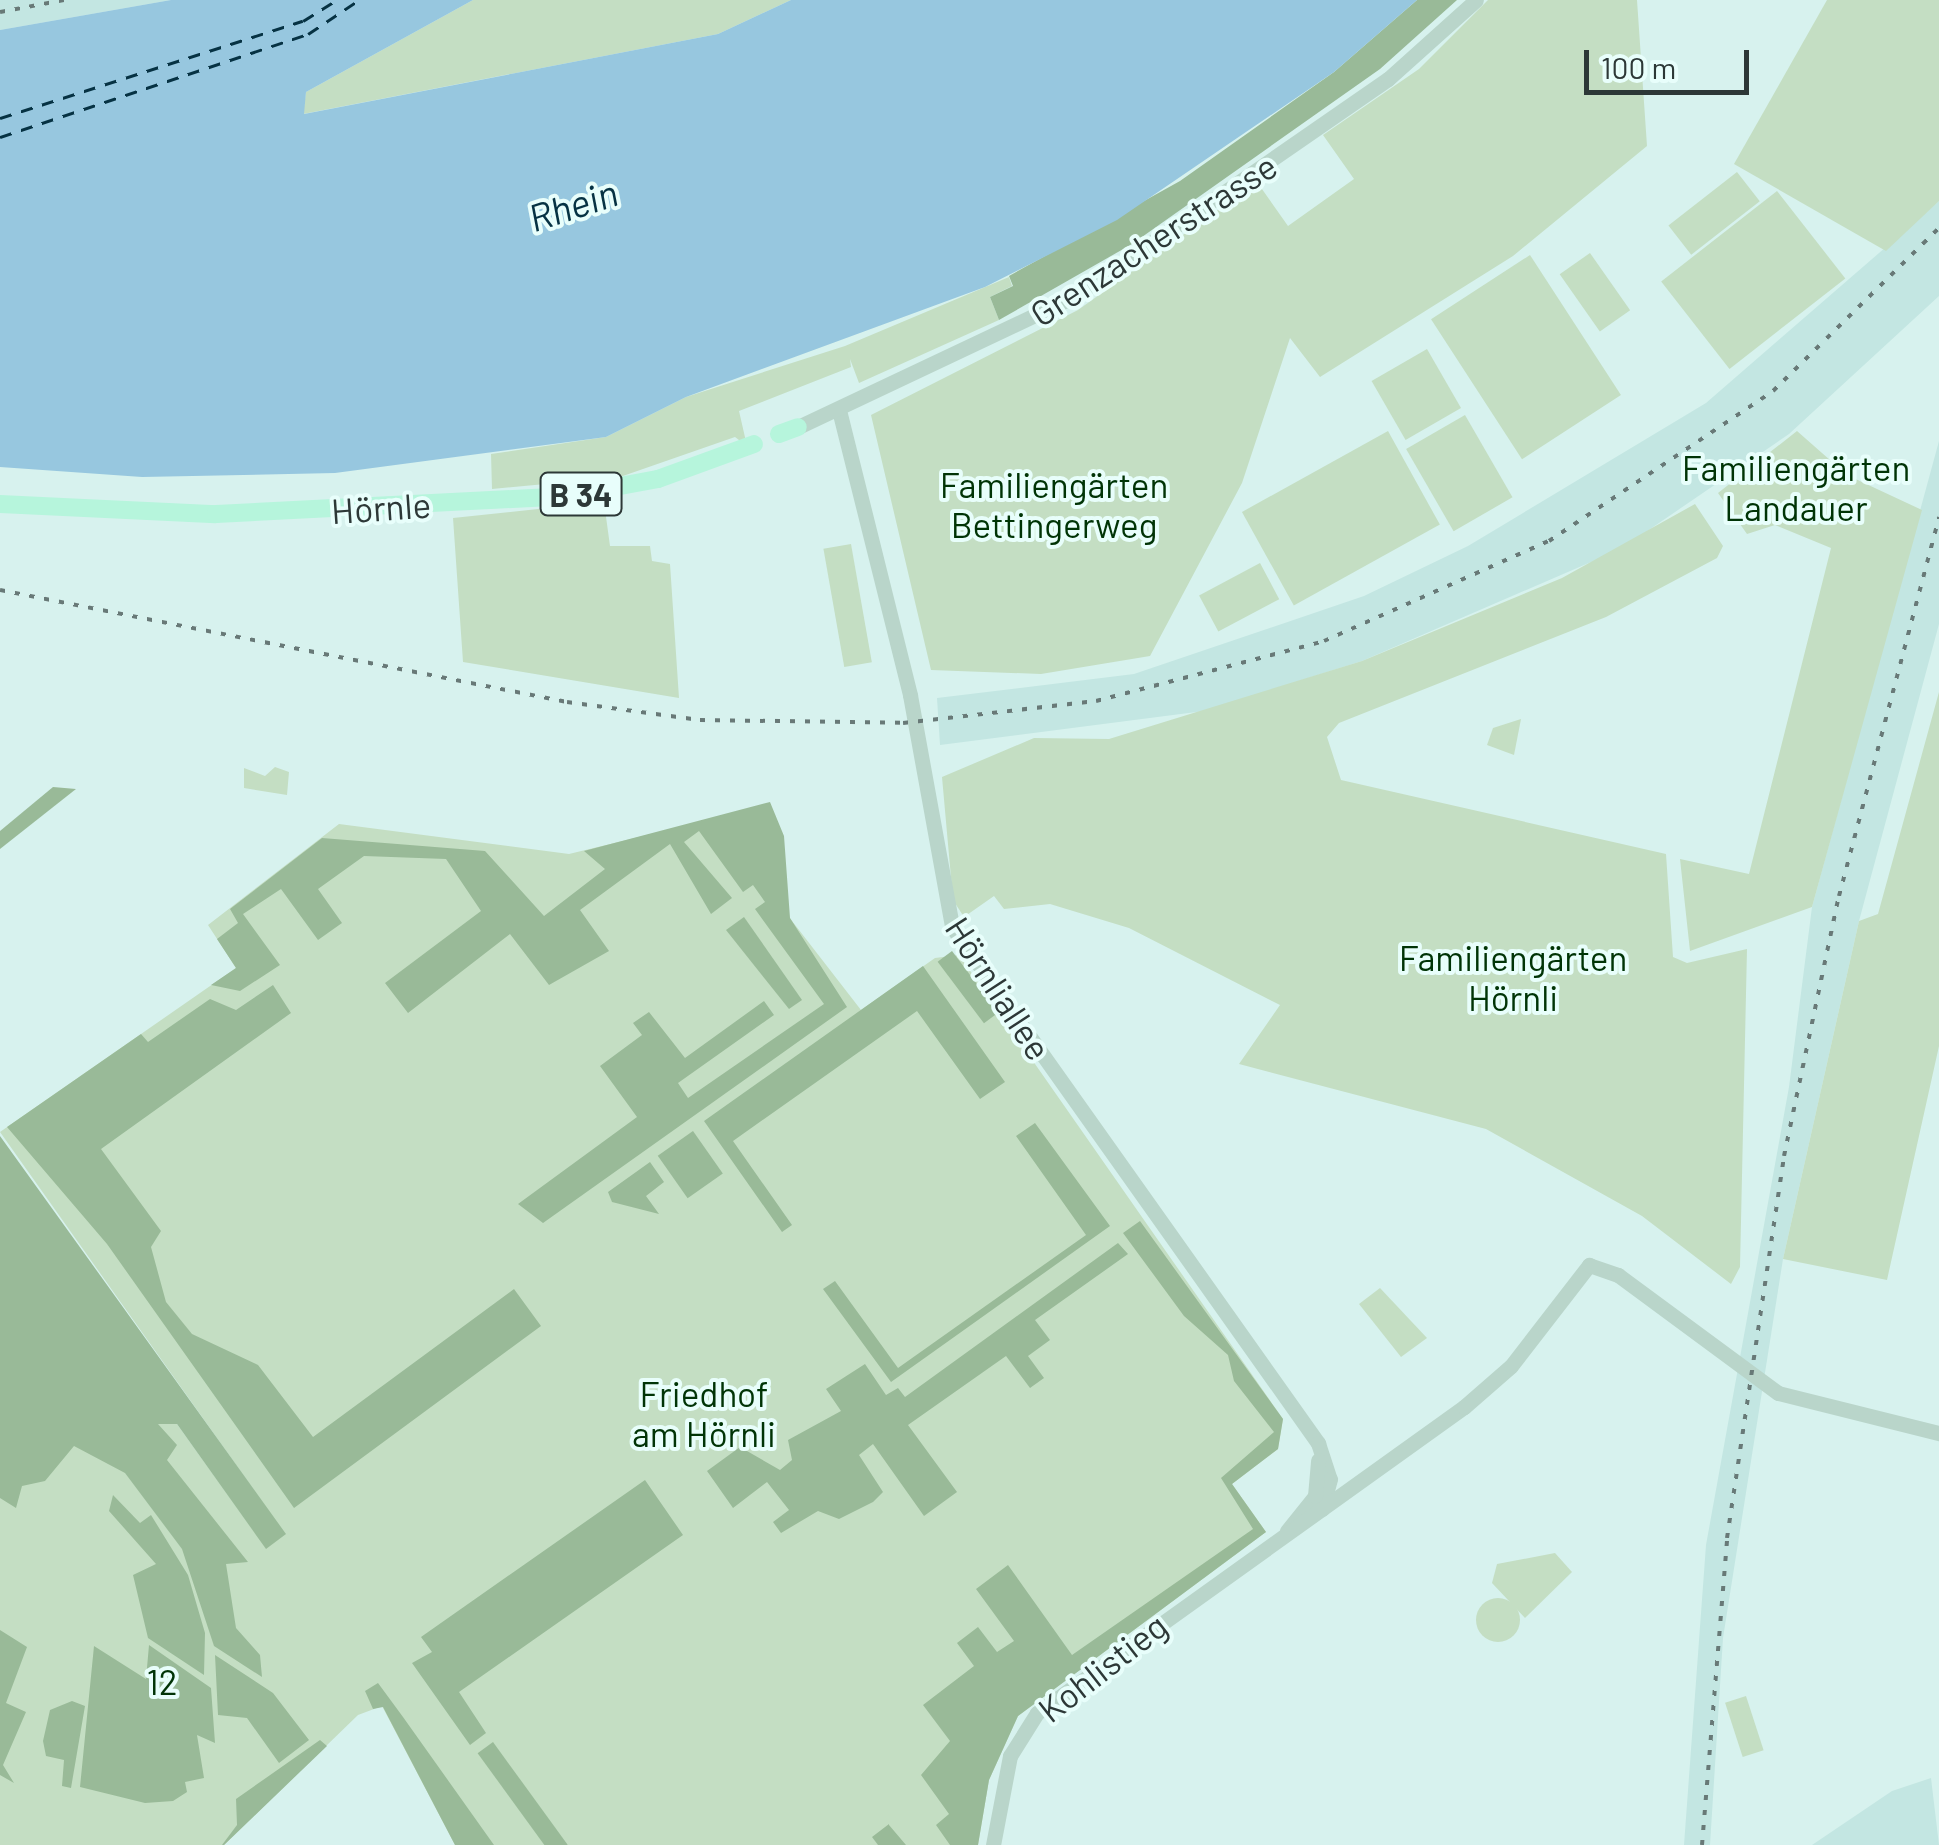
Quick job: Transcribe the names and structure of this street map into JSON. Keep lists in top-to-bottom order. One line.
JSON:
{"streets":{"main road":["B 34","Hörnle"],"street":["Grenzacherstrasse","Hörnliallee","Kohlistieg"]},"crossings":[["Grenzacherstrasse","Hörnliallee"]],"water":["Rhein"],"parks":["Familiengärten Landauer","Familiengärten Bettingerweg","Familiengärten Hörnli","Friedhof am Hörnli","12"],"scale_bar":"100 m"}
